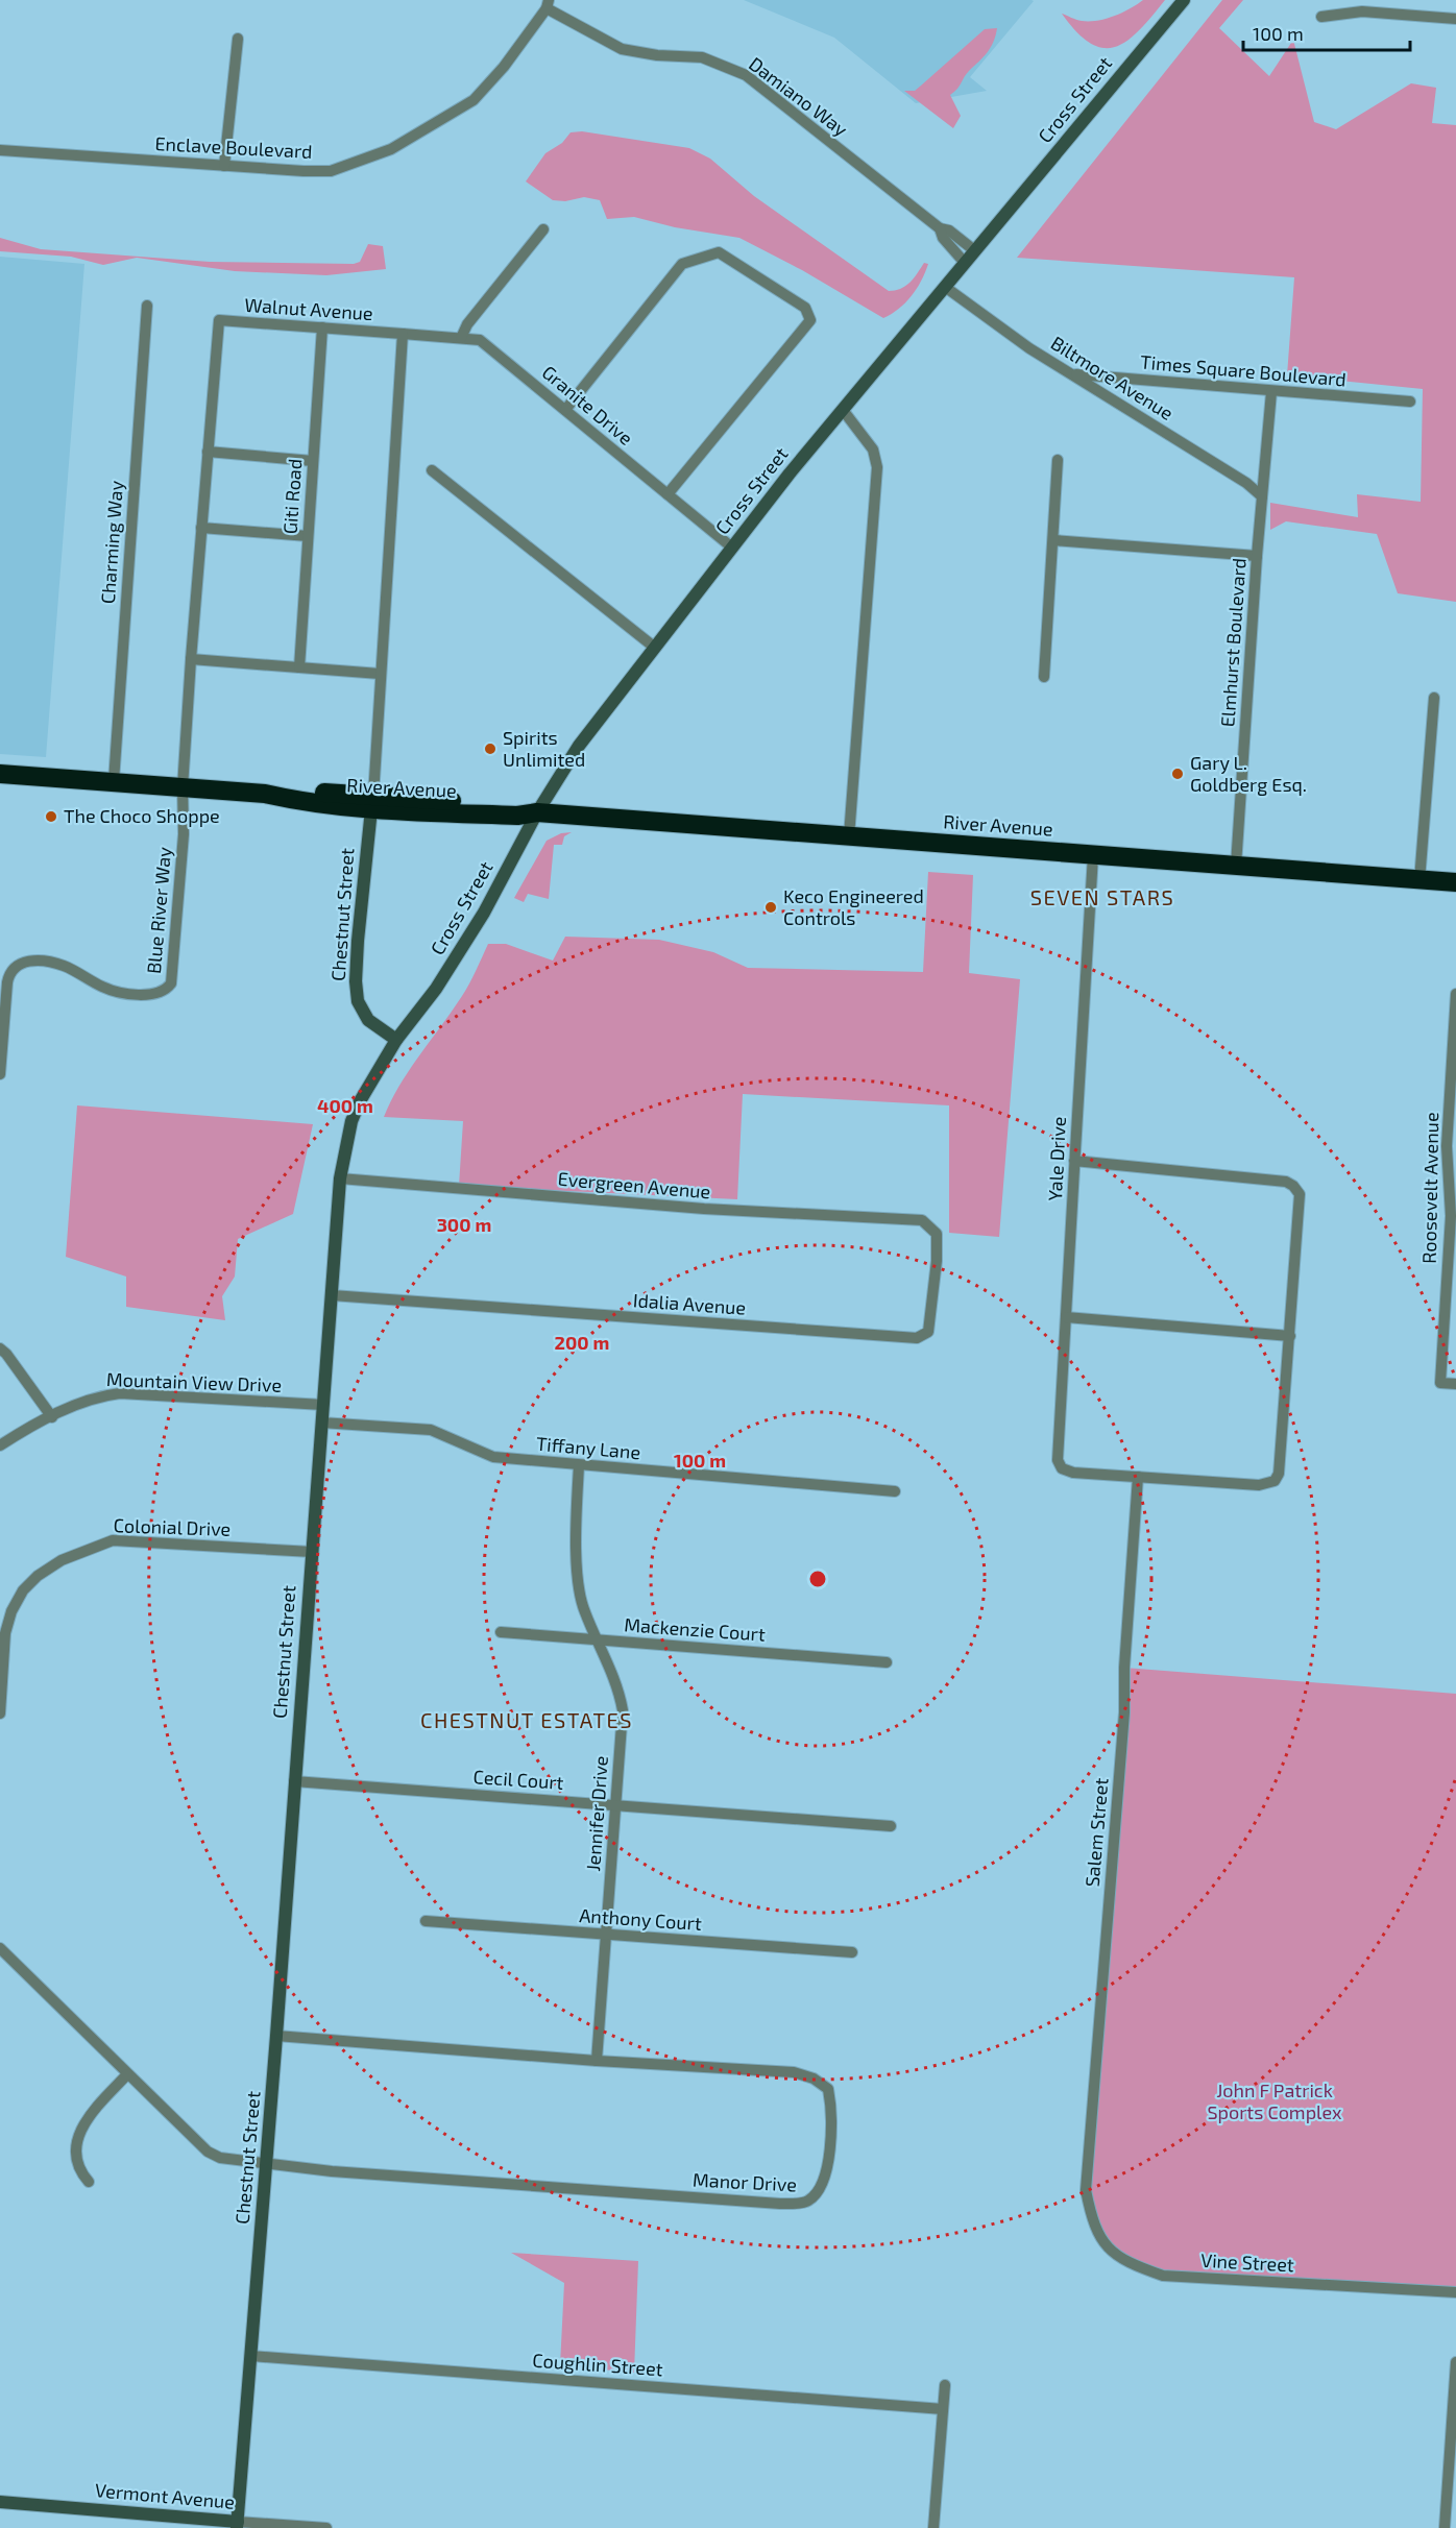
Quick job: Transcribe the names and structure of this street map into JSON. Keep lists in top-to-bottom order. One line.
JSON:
{"streets":{"highway":["River Avenue"],"street":["Damiano Way","Cross Street","Enclave Boulevard","Walnut Avenue","Times Square Boulevard","Biltmore Avenue","Granite Drive","Giti Road","Charming Way","Elmhurst Boulevard","Blue River Way","Chestnut Street","Yale Drive","Evergreen Avenue","Roosevelt Avenue","Idalia Avenue","Mountain View Drive","Tiffany Lane","Colonial Drive","Mackenzie Court","Cecil Court","Jennifer Drive","Salem Street","Anthony Court","Manor Drive","Vine Street","Coughlin Street","Vermont Avenue"]},"crossings":[["Damiano Way","Cross Street"],["Damiano Way","Enclave Boulevard"],["Cross Street","Biltmore Avenue"],["Cross Street","Granite Drive"],["Cross Street","River Avenue"],["Cross Street","Chestnut Street"],["Walnut Avenue","Granite Drive"],["Walnut Avenue","Giti Road"],["Walnut Avenue","River Avenue"],["Walnut Avenue","Blue River Way"],["Times Square Boulevard","Biltmore Avenue"],["Times Square Boulevard","Elmhurst Boulevard"],["Biltmore Avenue","Elmhurst Boulevard"],["Charming Way","River Avenue"],["Elmhurst Boulevard","River Avenue"],["River Avenue","Blue River Way"],["River Avenue","Chestnut Street"],["River Avenue","Yale Drive"],["Chestnut Street","Evergreen Avenue"],["Chestnut Street","Idalia Avenue"],["Chestnut Street","Mountain View Drive"],["Chestnut Street","Tiffany Lane"],["Chestnut Street","Colonial Drive"],["Chestnut Street","Cecil Court"],["Chestnut Street","Manor Drive"],["Chestnut Street","Coughlin Street"],["Chestnut Street","Vermont Avenue"],["Yale Drive","Salem Street"],["Evergreen Avenue","Idalia Avenue"],["Tiffany Lane","Jennifer Drive"],["Mackenzie Court","Jennifer Drive"],["Cecil Court","Jennifer Drive"],["Jennifer Drive","Anthony Court"],["Jennifer Drive","Manor Drive"],["Salem Street","Vine Street"]],"districts":["SEVEN STARS","CHESTNUT ESTATES"],"parks":["John F Patrick Sports Complex"],"places":["Spirits Unlimited","Gary L. Goldberg Esq.","The Choco Shoppe","Keco Engineered Controls"],"scale_bar":"100 m","rings":["400 m","300 m","200 m","100 m"]}
